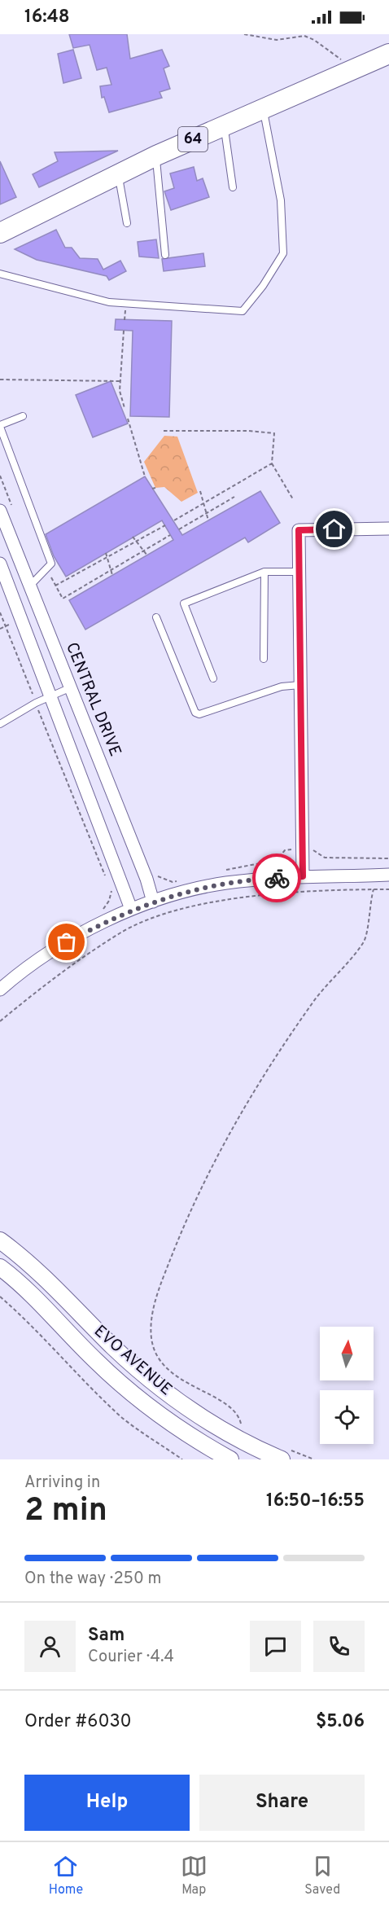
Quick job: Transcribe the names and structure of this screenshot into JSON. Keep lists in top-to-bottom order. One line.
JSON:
{"streets":{"main road":["64"],"street":["CENTRAL DRIVE","EVO AVENUE"]},"north":"top","page":{"status":"16:48","heading":["2 min","Arriving in","16:50–16:55"],"panel":["Sam","Courier · 4.4","Order #6030","$5.06"],"bar":"On the way · 250 m","buttons":["Help","Share"],"tabs":["Home","Map","Saved"]}}
